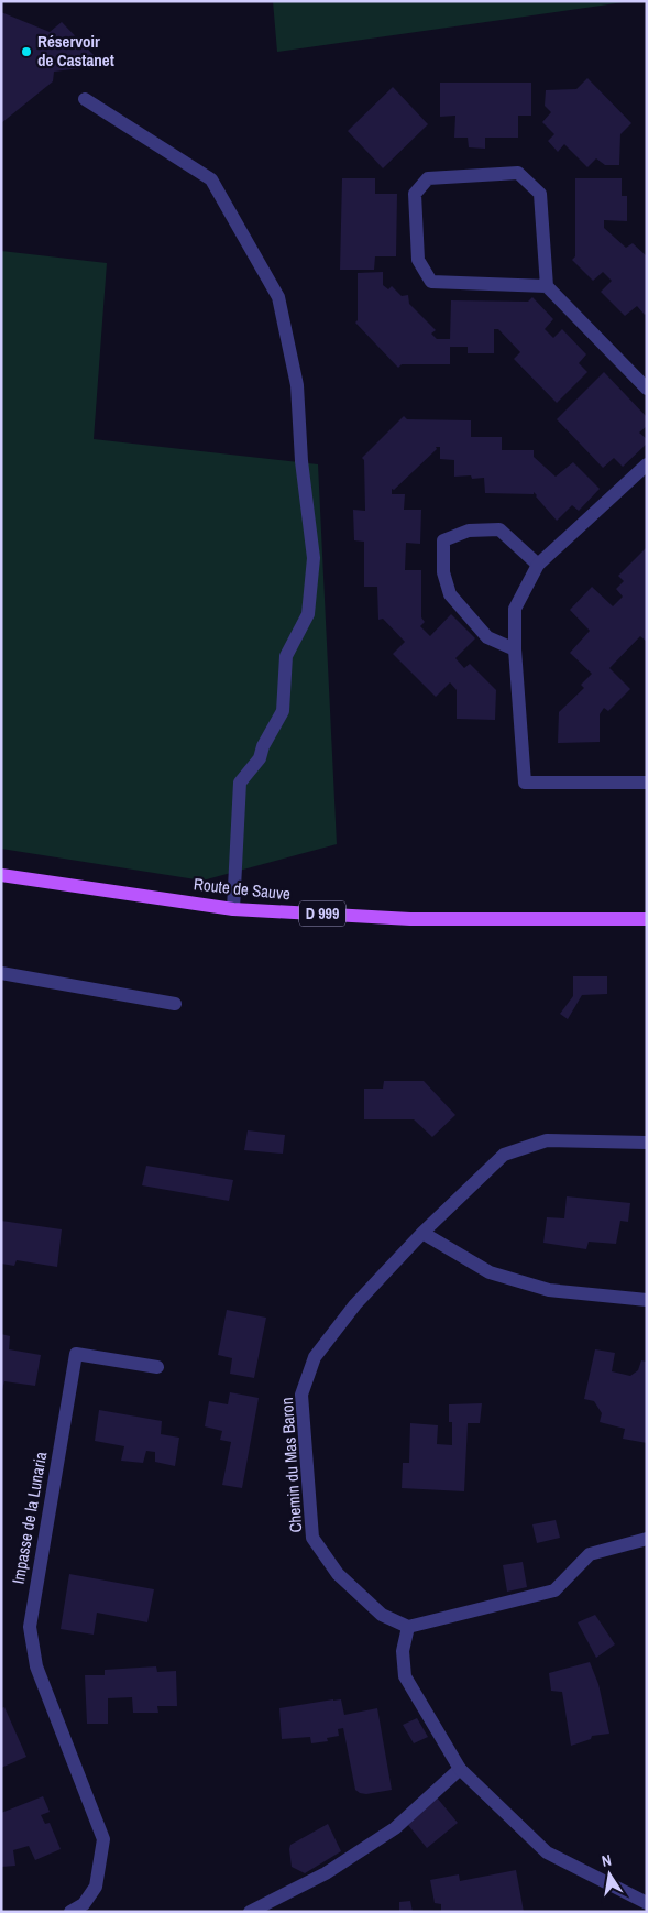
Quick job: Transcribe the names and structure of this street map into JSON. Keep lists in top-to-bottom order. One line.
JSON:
{"streets":{"main road":["Route de Sauve","D 999"],"street":["Chemin du Mas Baron","Impasse de la Lunaria"]},"places":["Réservoir de Castanet"],"north":"top"}
